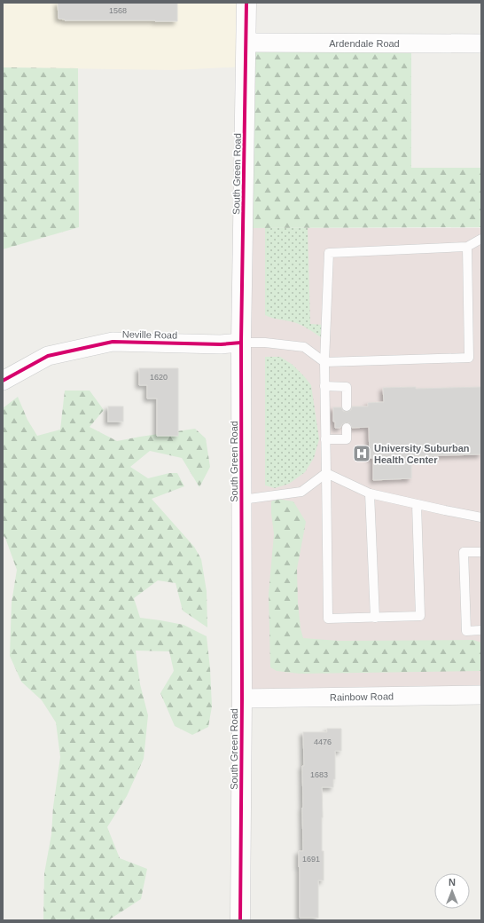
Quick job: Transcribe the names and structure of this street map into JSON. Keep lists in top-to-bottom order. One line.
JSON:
{"streets":{"main road":["South Green Road"],"street":["Ardendale Road","Neville Road","Rainbow Road"]},"crossings":[["Ardendale Road","South Green Road"],["South Green Road","Neville Road"],["South Green Road","Rainbow Road"]],"places":{"hospital":["University Suburban Health Center"]},"house_numbers":["1568","1620","4476","1683","1691"],"north":"top"}
